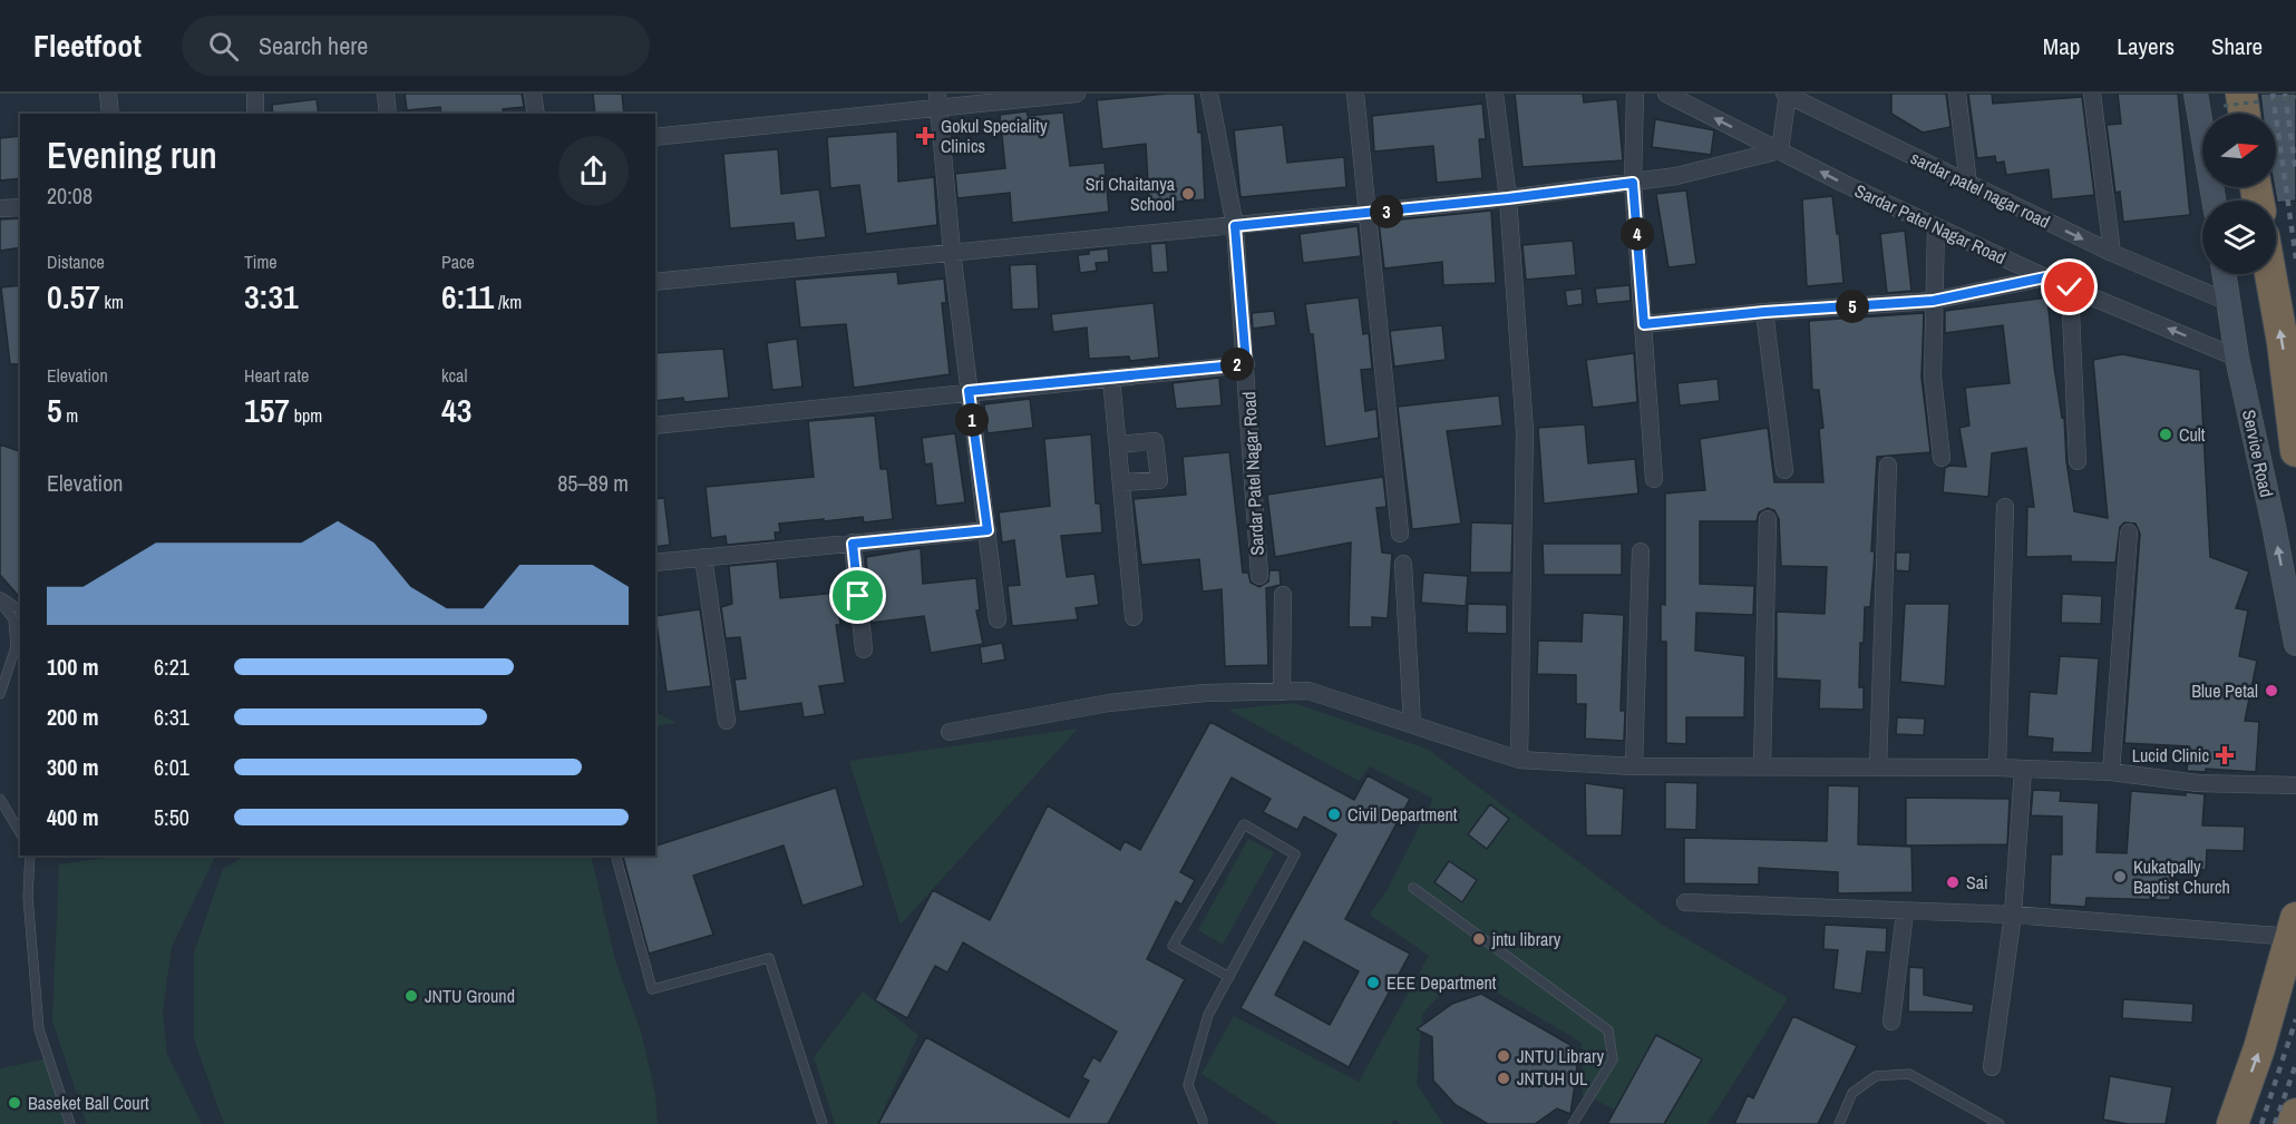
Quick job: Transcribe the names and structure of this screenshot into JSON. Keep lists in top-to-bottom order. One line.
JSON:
{"streets":{"street":["sardar patel nagar road","Sardar Patel Nagar Road","Service Road"]},"crossings":[["sardar patel nagar road","Service Road"],["Sardar Patel Nagar Road","Service Road"]],"one_way":["Sardar Patel Nagar Road"],"places":{"health":["Gokul Speciality Clinics","Lucid Clinic"],"other":["Sri Chaitanya School","Cult","Blue Petal","Civil Department","Kukatpally Baptist Church","Sai","jntu library","EEE Department","JNTU Ground","JNTU Library","JNTUH UL","Baseket Ball Court"]},"north":"right","page":{"header":"Fleetfoot","search":"Search here","nav":["Map","Layers","Share"],"heading":["Evening run","20:08"],"pins":["3","4","5","2","1"],"stats":[["Distance","0.57 km"],["Time","3:31"],["Pace","6:11 /km"],["Elevation","5 m"],["Heart rate","157 bpm"],["kcal","43"]],"chart":["Elevation","85–89 m"],"list":[{"name":"100 m","note":"6:21"},{"name":"200 m","note":"6:31"},{"name":"300 m","note":"6:01"},{"name":"400 m","note":"5:50"}]}}
